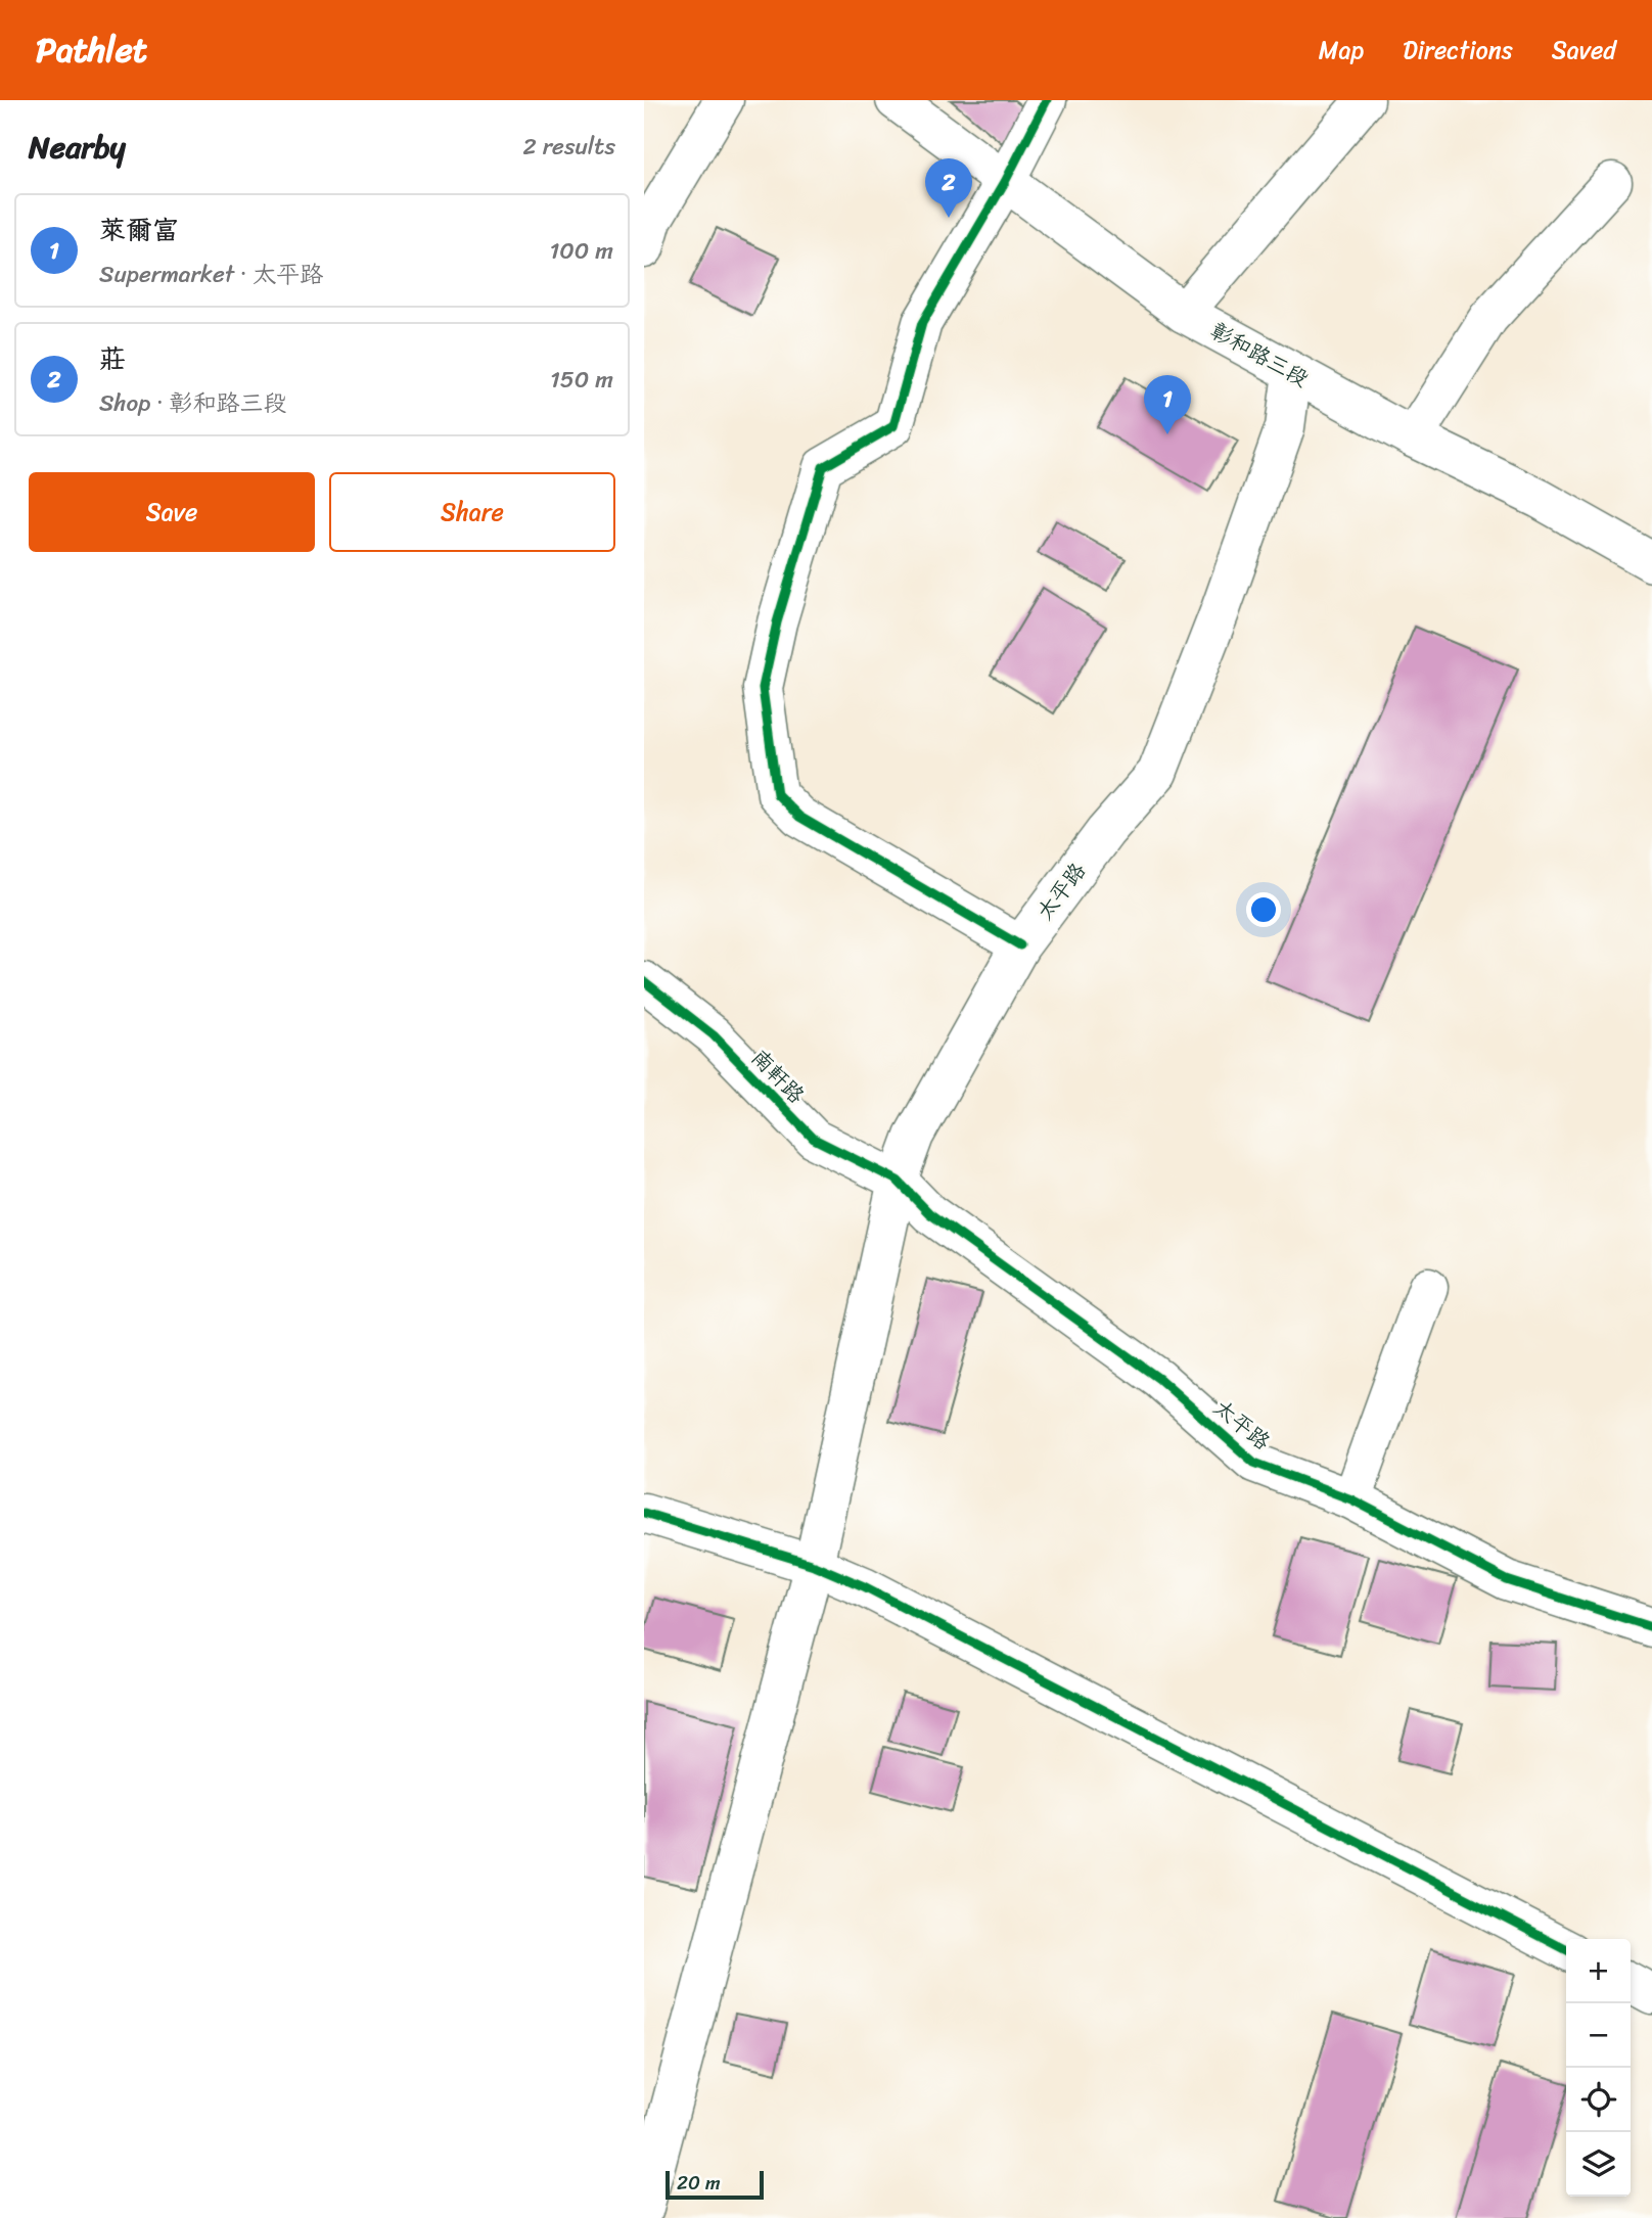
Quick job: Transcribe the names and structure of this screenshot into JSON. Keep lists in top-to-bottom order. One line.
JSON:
{"streets":{"street":["彰和路三段","太平路","南軒路"]},"crossings":[["彰和路三段","太平路"],["太平路","南軒路"]],"scale_bar":"20 m","page":{"header":"Pathlet","nav":["Map","Directions","Saved"],"heading":["Nearby","2 results"],"pins":["2","1"],"list":[{"mark":"1","name":"萊爾富","note":"Supermarket · 太平路","value":"100 m"},{"mark":"2","name":"莊","note":"Shop · 彰和路三段","value":"150 m"}],"buttons":["Save","Share"],"map_buttons":["+","−"],"scale":"20 m"}}
